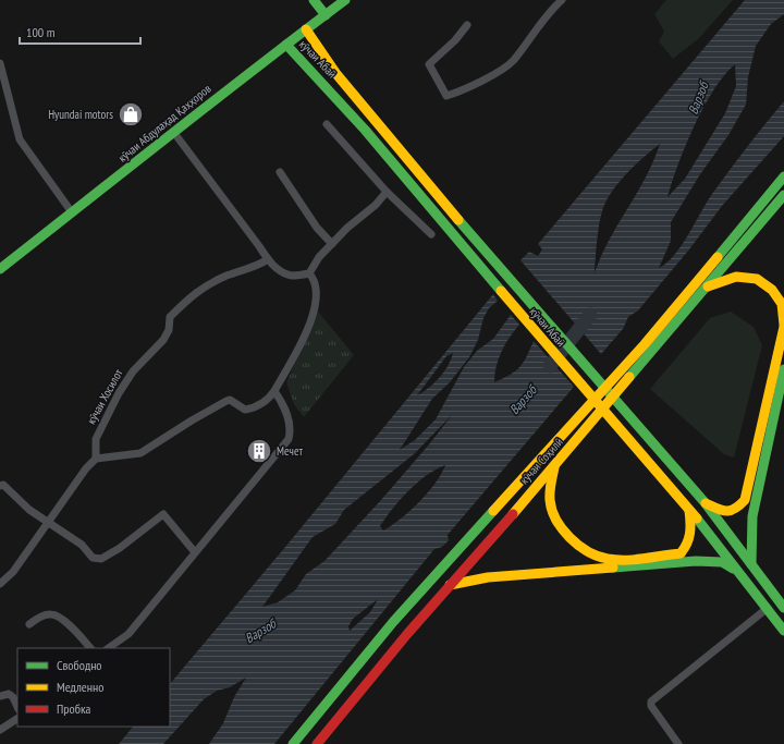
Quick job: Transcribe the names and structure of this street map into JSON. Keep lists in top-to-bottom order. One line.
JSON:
{"streets":{"main road":["кӯчаи Абаӣ","кӯчаи Абдулаҳад Қаҳҳоров","кӯчаи Соҳилӣ"],"street":["кӯчаи Хосилот"]},"crossings":[["кӯчаи Абаӣ","кӯчаи Абдулаҳад Қаҳҳоров"]],"water":["Варзоб"],"places":{"shop":["Hyundai motors"],"building":["Мечет"]},"legend":["Свободно","Медленно","Пробка"],"scale_bar":"100 m"}
